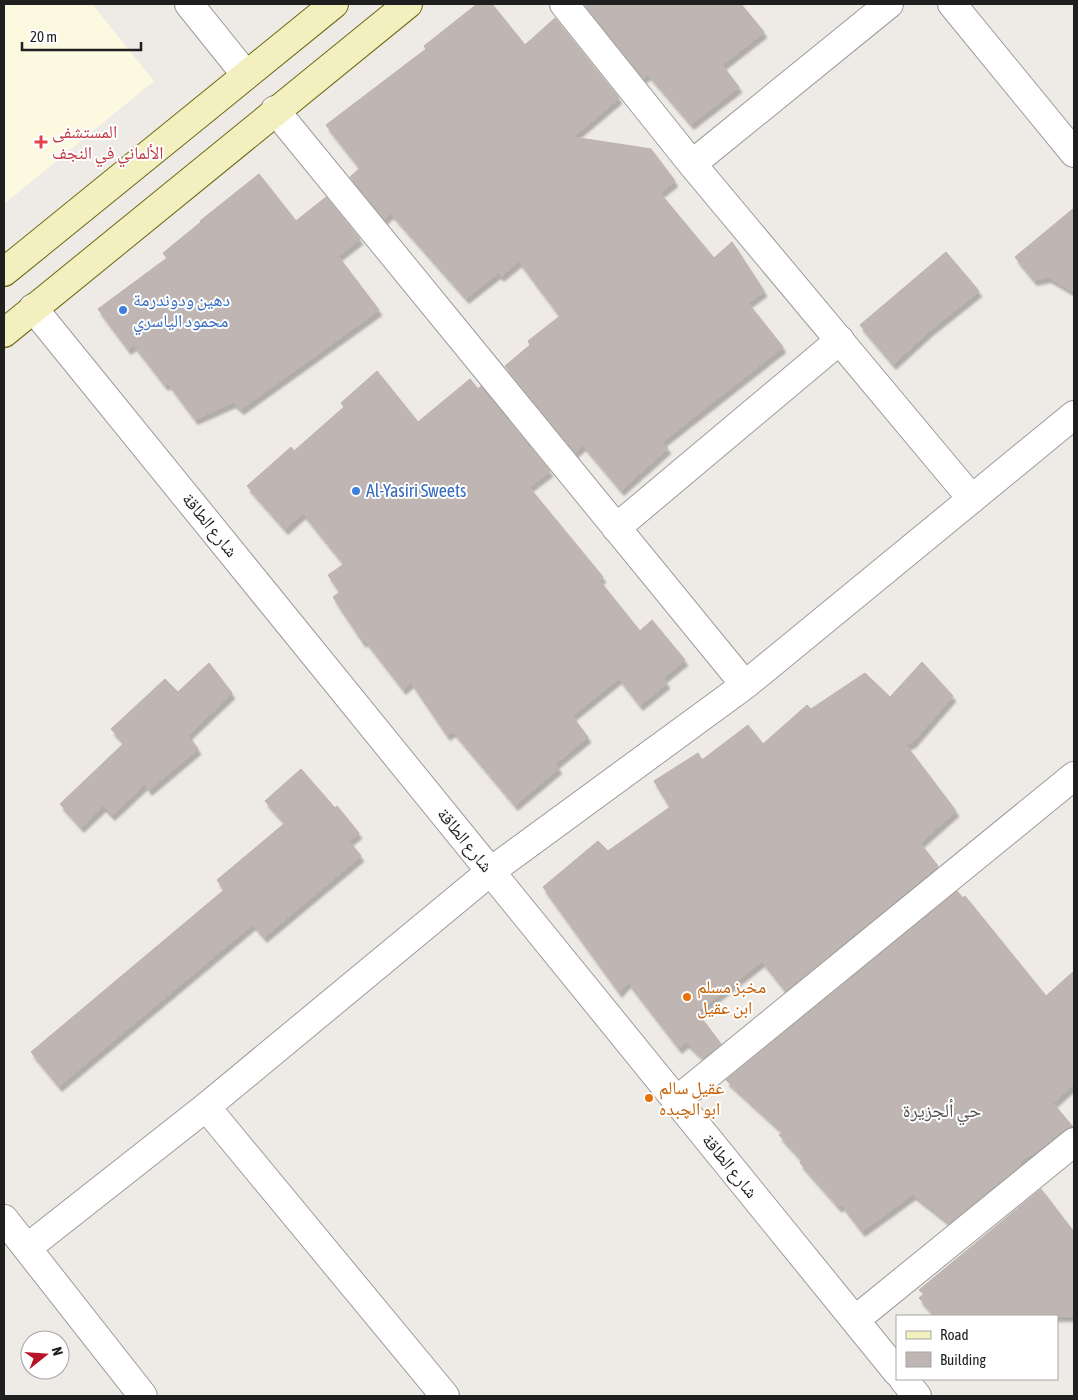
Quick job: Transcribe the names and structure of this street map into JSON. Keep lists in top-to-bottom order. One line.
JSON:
{"streets":{"street":["شارع الطاقة"]},"districts":["حي ألجزيرة"],"places":{"health":["المستشفى الألماني في النجف"],"other":["دهين ودوندرمة محمود الياسري","Al-Yasiri Sweets","مخبز مسلم ابن عقيل","عقيل سالم ابو الچبده"]},"legend":["Road","Building"],"scale_bar":"20 m","north":"right"}
